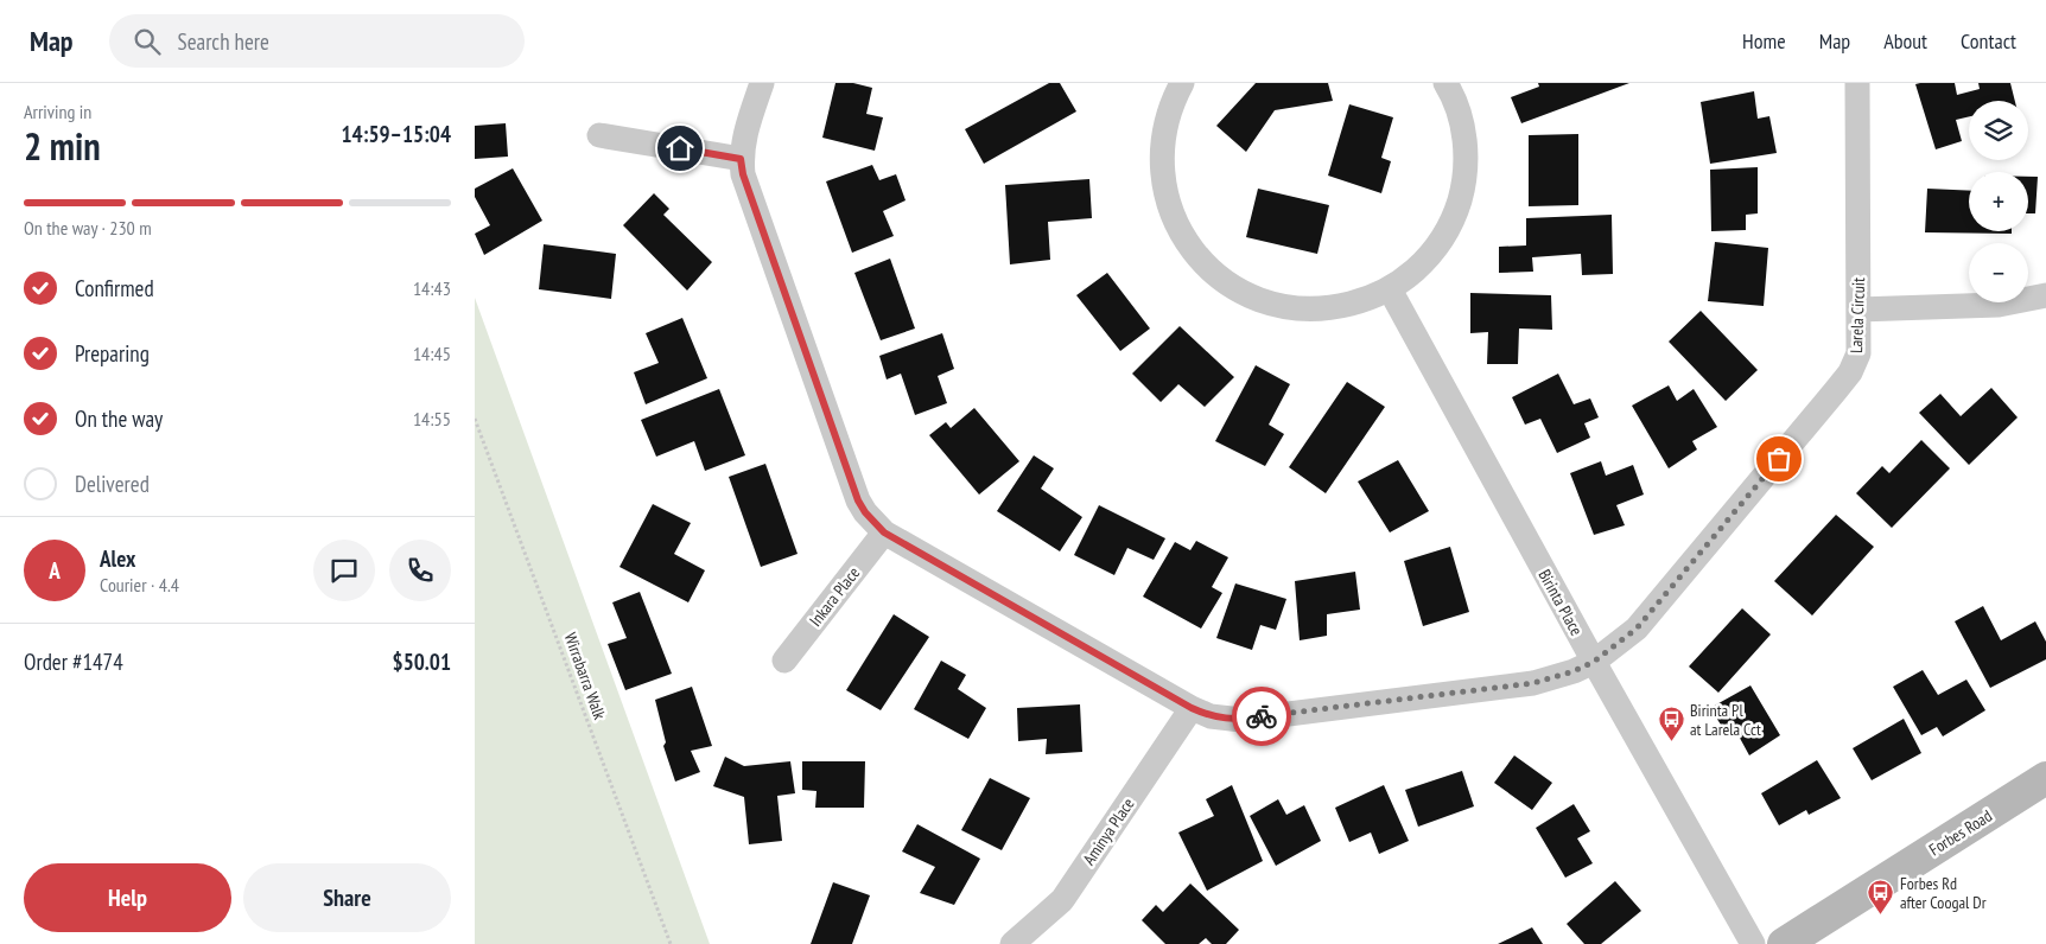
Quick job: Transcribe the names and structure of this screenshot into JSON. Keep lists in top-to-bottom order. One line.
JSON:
{"streets":{"main road":["Forbes Road"],"street":["Larela Circuit","Inkara Place","Birinta Place","Aminya Place"],"path":["Wirrabarra Walk"]},"crossings":[["Larela Circuit","Inkara Place"],["Larela Circuit","Birinta Place"],["Larela Circuit","Aminya Place"]],"places":{"bus stop":["Birinta Pl at Larela Cct","Forbes Rd after Coogal Dr"]},"page":{"header":"Map","search":"Search here","nav":["Home","Map","About","Contact"],"heading":["2 min","Arriving in","14:59–15:04"],"panel":["Alex","Courier · 4.4","Order #1474","$50.01"],"map_buttons":["+","−"],"bar":"On the way · 230 m","list":[["Confirmed","14:43"],["Preparing","14:45"],["On the way","14:55"],"Delivered"],"round":"A","buttons":["Help","Share"]}}
